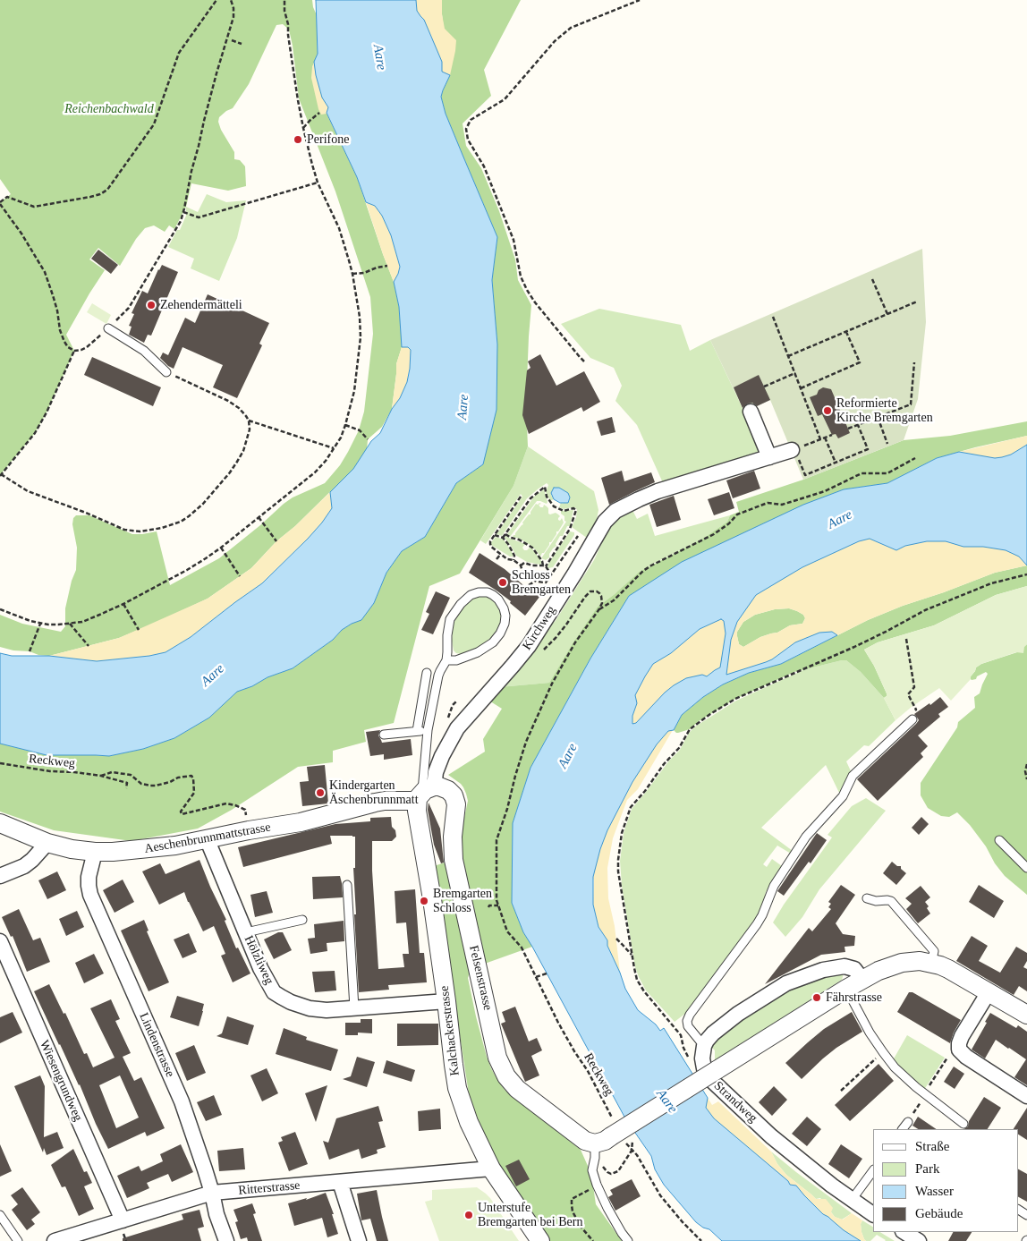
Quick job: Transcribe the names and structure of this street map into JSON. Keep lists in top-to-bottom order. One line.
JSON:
{"streets":{"street":["Kirchweg","Aeschenbrunnmattstrasse","Hölzliweg","Felsenstrasse","Kalchackerstrasse","Lindenstrasse","Wiesengrundweg","Strandweg","Ritterstrasse"],"path":["Reckweg"]},"crossings":[["Kirchweg","Aeschenbrunnmattstrasse"],["Kirchweg","Felsenstrasse"],["Kirchweg","Kalchackerstrasse"],["Reckweg","Felsenstrasse"],["Aeschenbrunnmattstrasse","Hölzliweg"],["Aeschenbrunnmattstrasse","Felsenstrasse"],["Aeschenbrunnmattstrasse","Kalchackerstrasse"],["Aeschenbrunnmattstrasse","Lindenstrasse"],["Hölzliweg","Kalchackerstrasse"],["Felsenstrasse","Kalchackerstrasse"],["Kalchackerstrasse","Ritterstrasse"],["Lindenstrasse","Ritterstrasse"],["Wiesengrundweg","Ritterstrasse"]],"water":["Aare"],"parks":["Reichenbachwald"],"places":["Perifone","Zehendermätteli","Reformierte Kirche Bremgarten","Schloss Bremgarten","Kindergarten Äschenbrunnmatt","Bremgarten Schloss","Fährstrasse","Unterstufe Bremgarten bei Bern"],"legend":["Straße","Park","Wasser","Gebäude"]}
